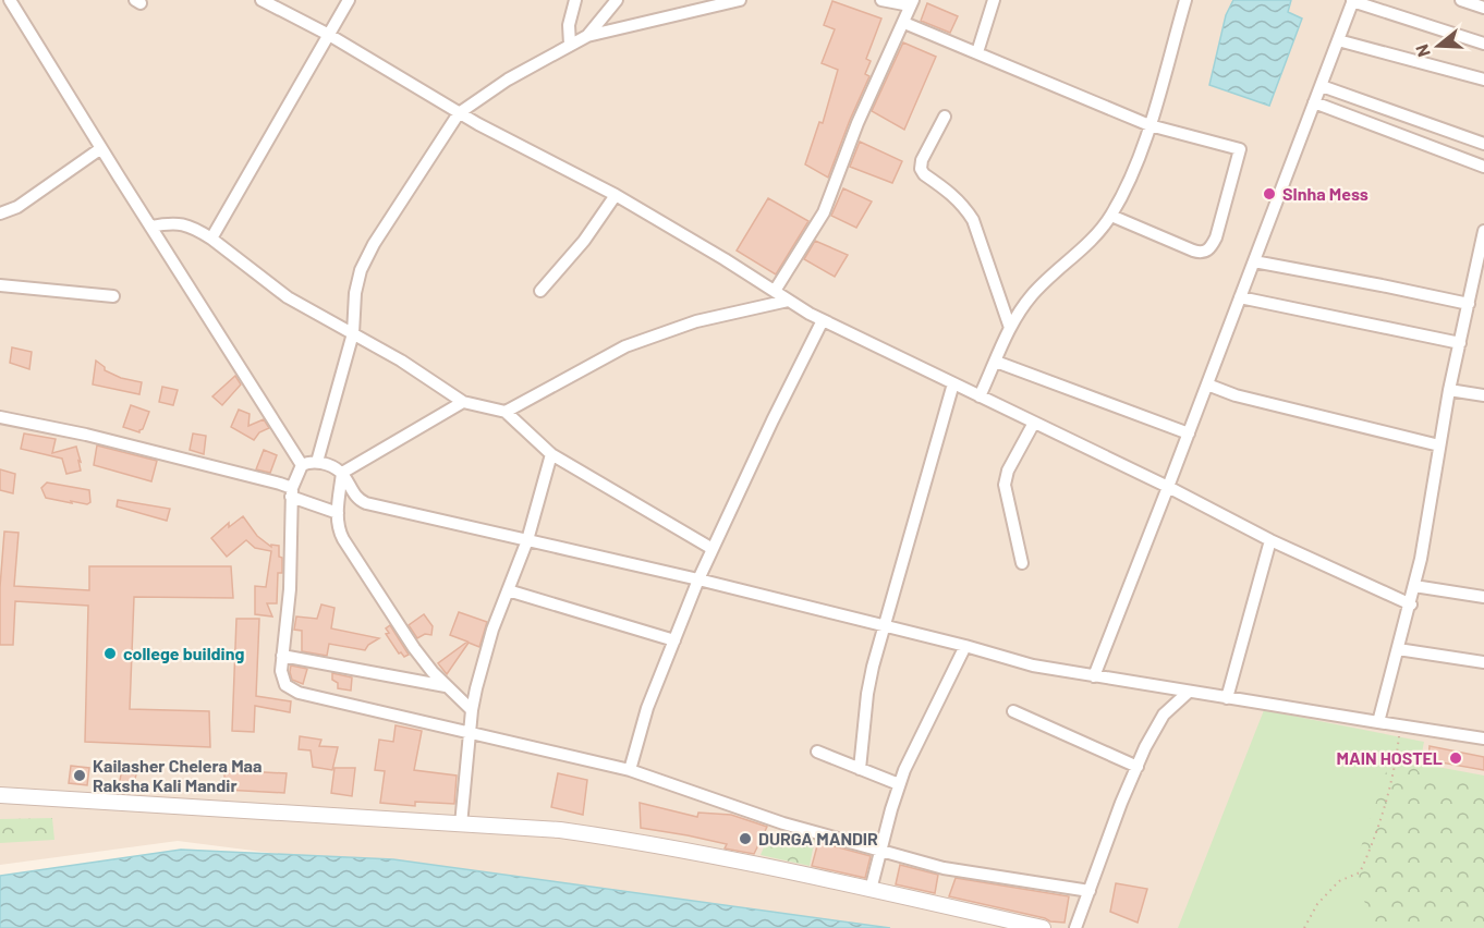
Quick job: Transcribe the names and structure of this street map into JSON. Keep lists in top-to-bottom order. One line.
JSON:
{"places":["SInha Mess","college building","MAIN HOSTEL","Kailasher Chelera Maa Raksha Kali Mandir","DURGA MANDIR"],"north":"left"}
